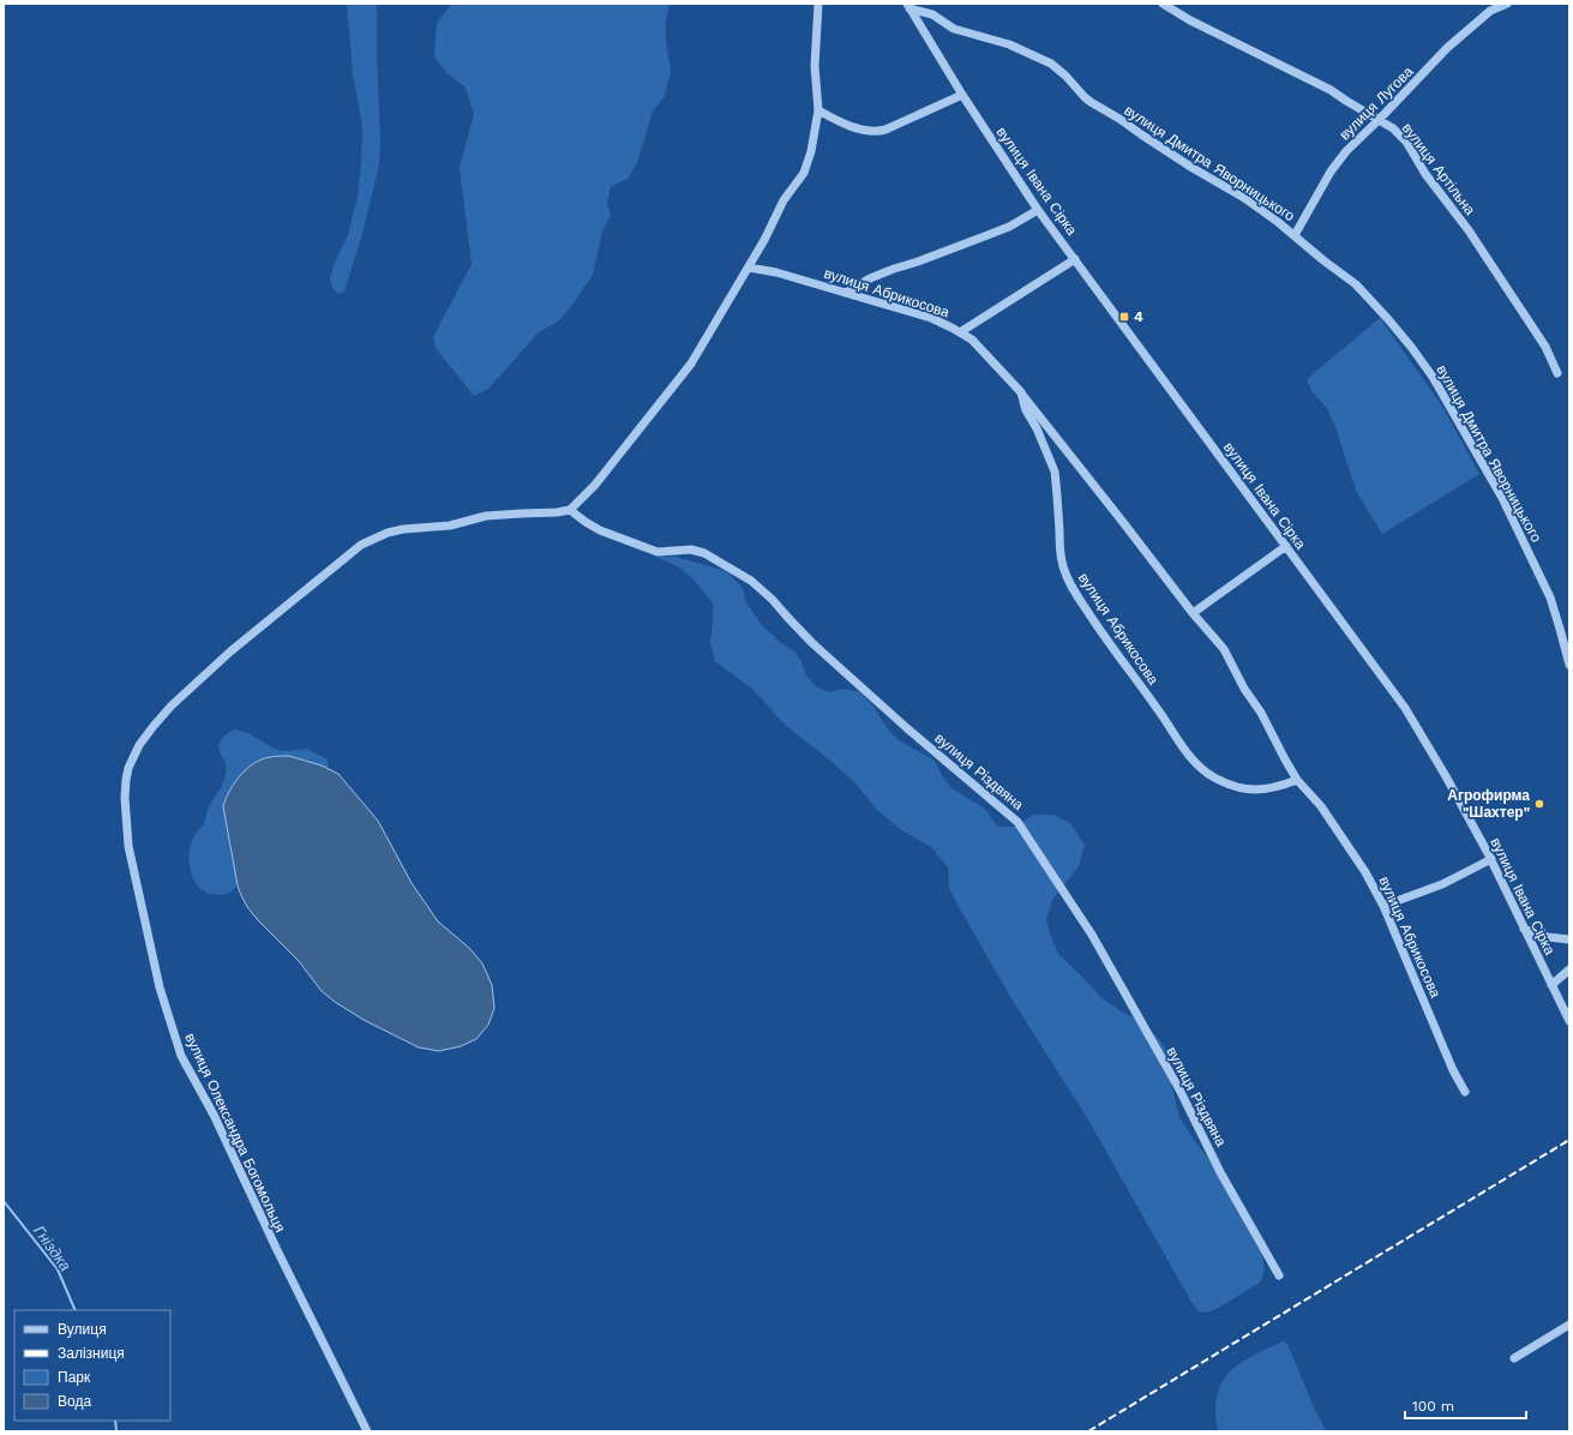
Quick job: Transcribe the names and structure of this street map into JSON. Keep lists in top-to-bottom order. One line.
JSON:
{"streets":{"street":["вулиця Лугова","вулиця Дмитра Яворницького","вулиця Артільна","вулиця Івана Сірка","вулиця Абрикосова","вулиця Різдвяна","вулиця Олександра Богомольця"]},"crossings":[["вулиця Лугова","вулиця Дмитра Яворницького"],["вулиця Лугова","вулиця Артільна"],["вулиця Дмитра Яворницького","вулиця Івана Сірка"],["вулиця Різдвяна","вулиця Олександра Богомольця"]],"water":["Гніздка"],"places":{"transit":["4"],"other":["Агрофирма \"Шахтер\""]},"legend":["Вулиця","Залізниця","Парк","Вода"],"scale_bar":"100 m"}
